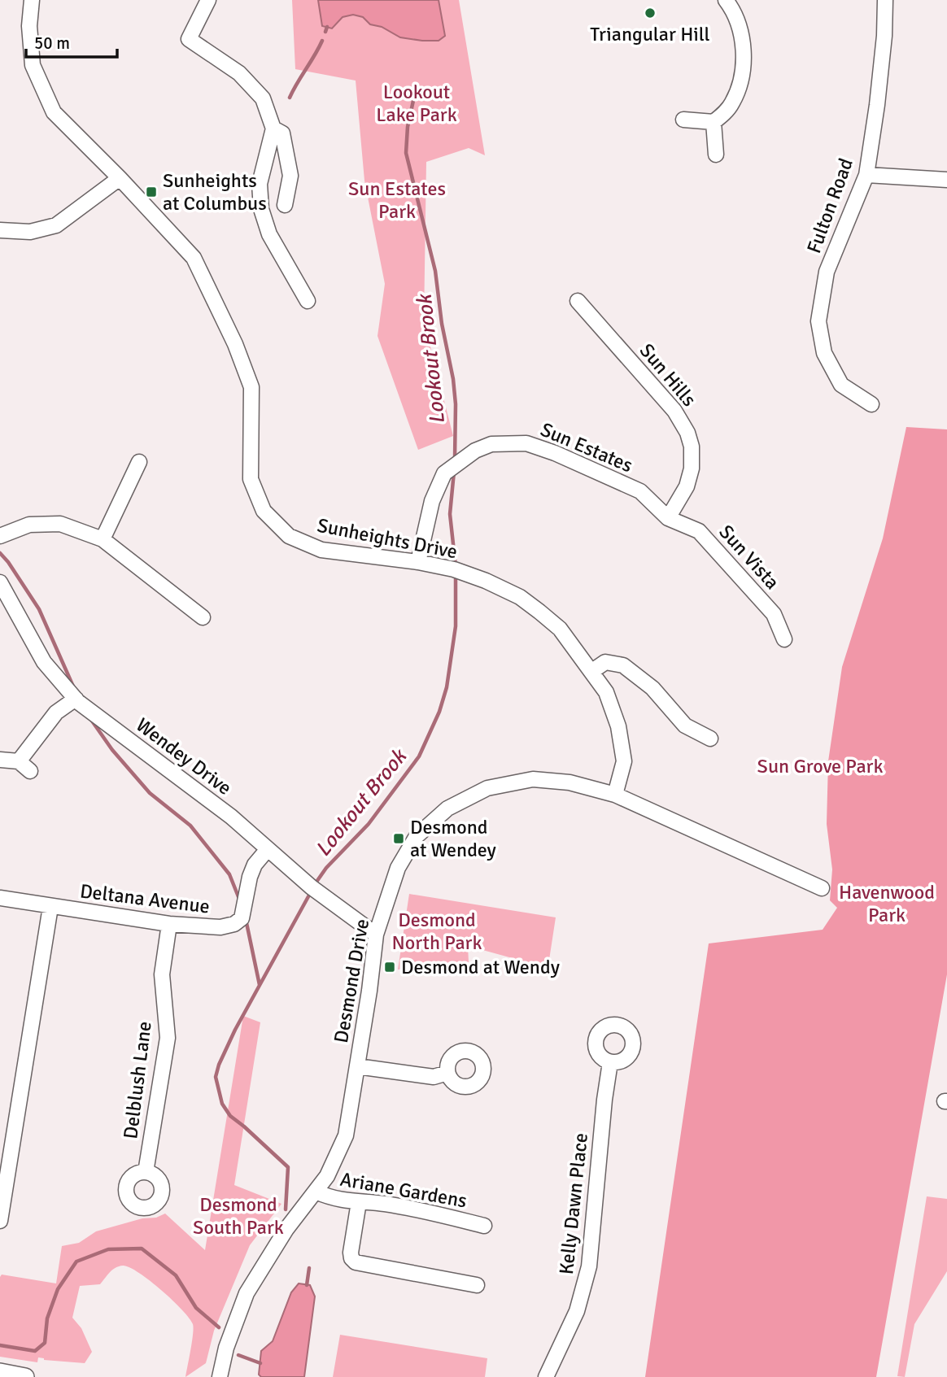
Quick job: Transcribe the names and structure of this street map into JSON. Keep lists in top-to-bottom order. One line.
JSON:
{"streets":{"street":["Fulton Road","Sun Hills","Sun Estates","Sunheights Drive","Sun Vista","Wendey Drive","Deltana Avenue","Desmond Drive","Delblush Lane","Ariane Gardens","Kelly Dawn Place"]},"crossings":[["Sun Hills","Sun Estates"],["Sun Hills","Sun Vista"],["Sun Estates","Sunheights Drive"],["Sun Estates","Sun Vista"],["Sunheights Drive","Desmond Drive"],["Wendey Drive","Deltana Avenue"],["Wendey Drive","Desmond Drive"],["Deltana Avenue","Delblush Lane"],["Desmond Drive","Ariane Gardens"]],"water":["Lookout Brook"],"parks":["Lookout Lake Park","Sun Estates Park","Sun Grove Park","Havenwood Park","Desmond North Park","Desmond South Park"],"places":{"other":["Triangular Hill"],"transit":["Sunheights at Columbus","Desmond at Wendey","Desmond at Wendy"]},"scale_bar":"50 m"}
